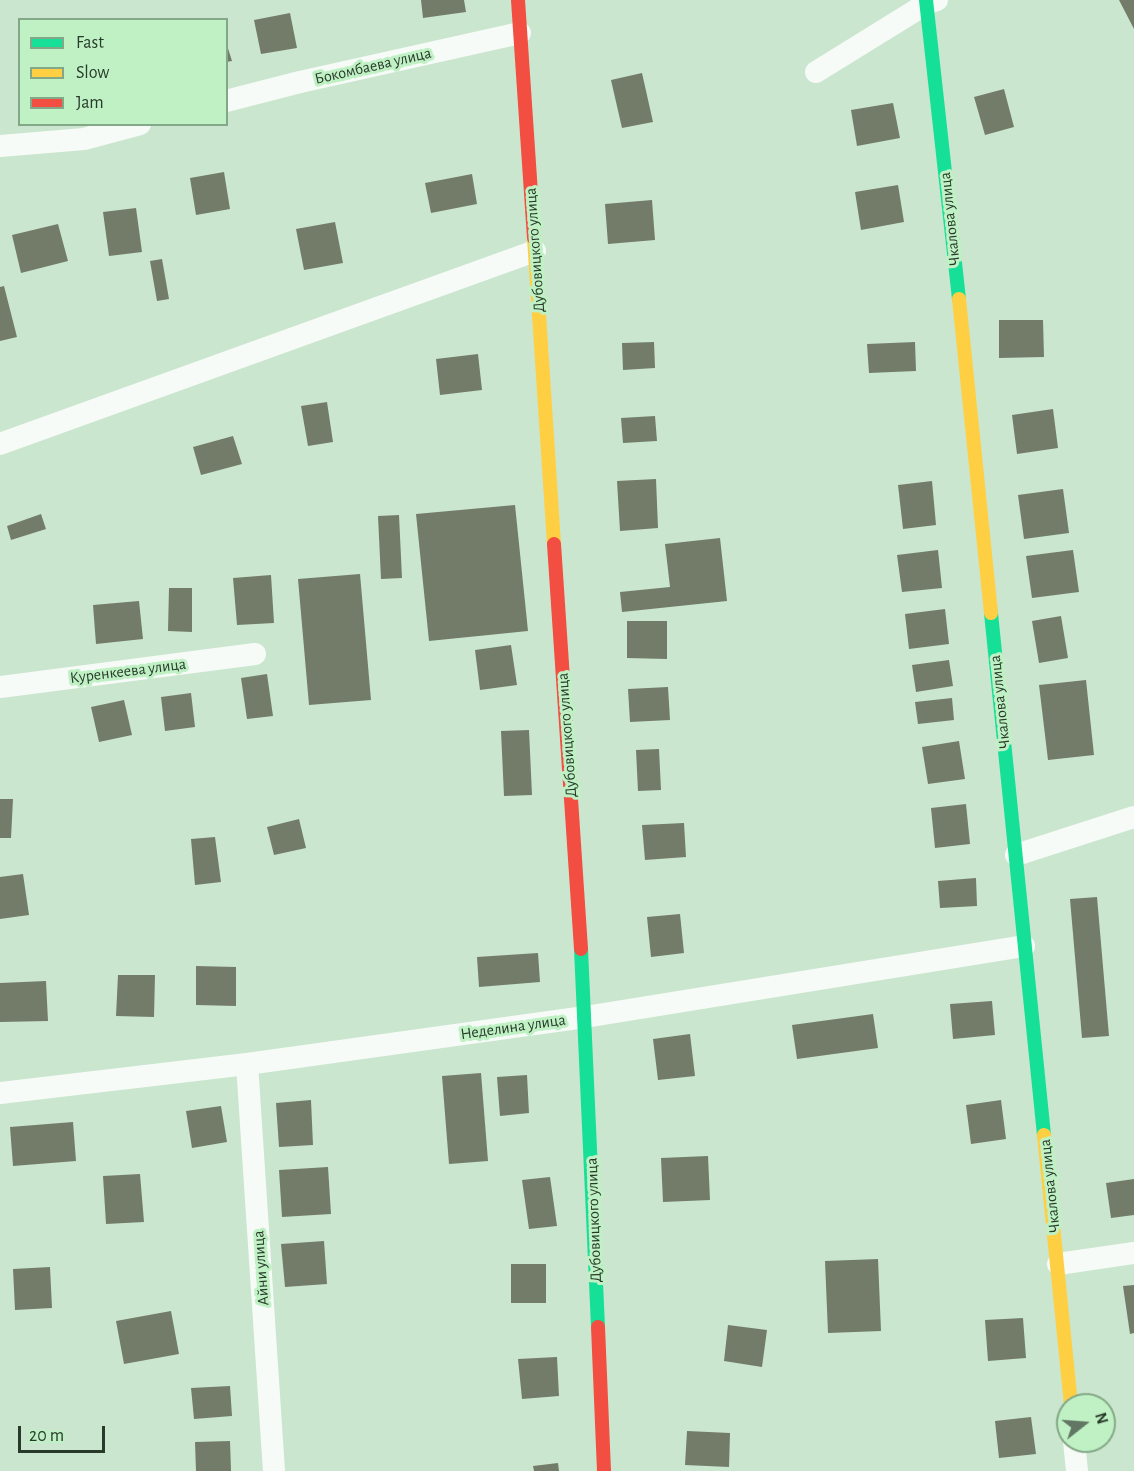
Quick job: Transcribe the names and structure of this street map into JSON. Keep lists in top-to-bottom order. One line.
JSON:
{"streets":{"street":["Бокомбаева улица","Чкалова улица","Дубовицкого улица","Куренкеева улица","Неделина улица","Айни улица"]},"crossings":[["Бокомбаева улица","Дубовицкого улица"],["Чкалова улица","Неделина улица"],["Дубовицкого улица","Неделина улица"],["Неделина улица","Айни улица"]],"legend":["Fast","Slow","Jam"],"scale_bar":"20 m","north":"right"}
